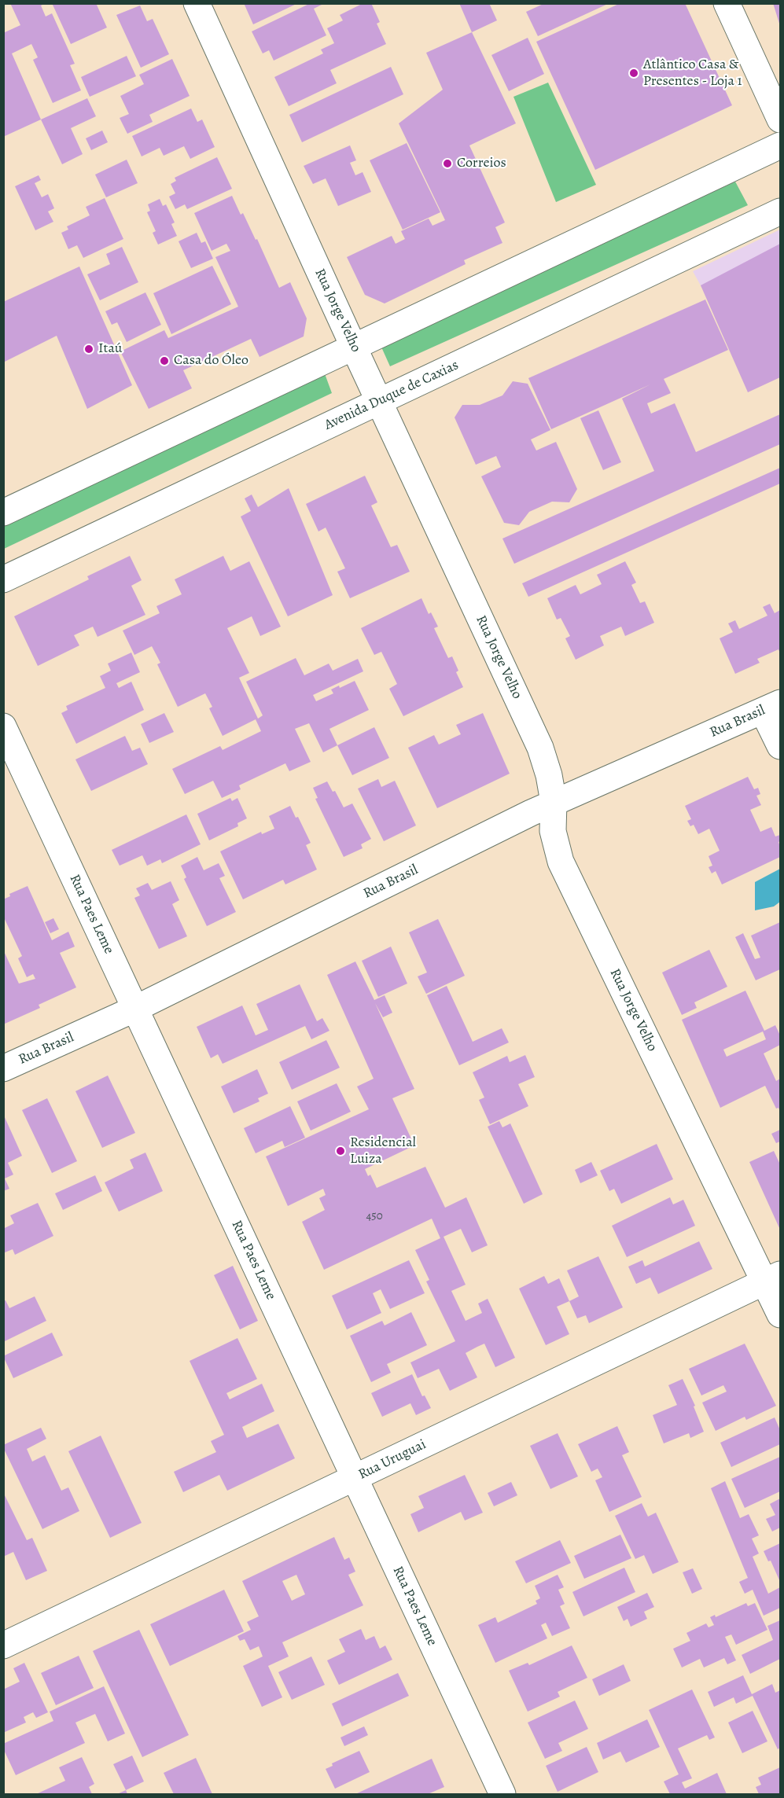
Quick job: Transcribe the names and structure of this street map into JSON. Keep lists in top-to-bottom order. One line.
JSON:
{"streets":{"street":["Rua Jorge Velho","Avenida Duque de Caxias","Rua Brasil","Rua Paes Leme","Rua Uruguai"]},"crossings":[["Rua Jorge Velho","Avenida Duque de Caxias"],["Rua Jorge Velho","Rua Brasil"],["Rua Jorge Velho","Rua Uruguai"],["Rua Brasil","Rua Paes Leme"],["Rua Paes Leme","Rua Uruguai"]],"places":["Atlântico Casa & Presentes - Loja 1","Correios","Itaú","Casa do Óleo","Residencial Luiza"],"house_numbers":["450"]}
